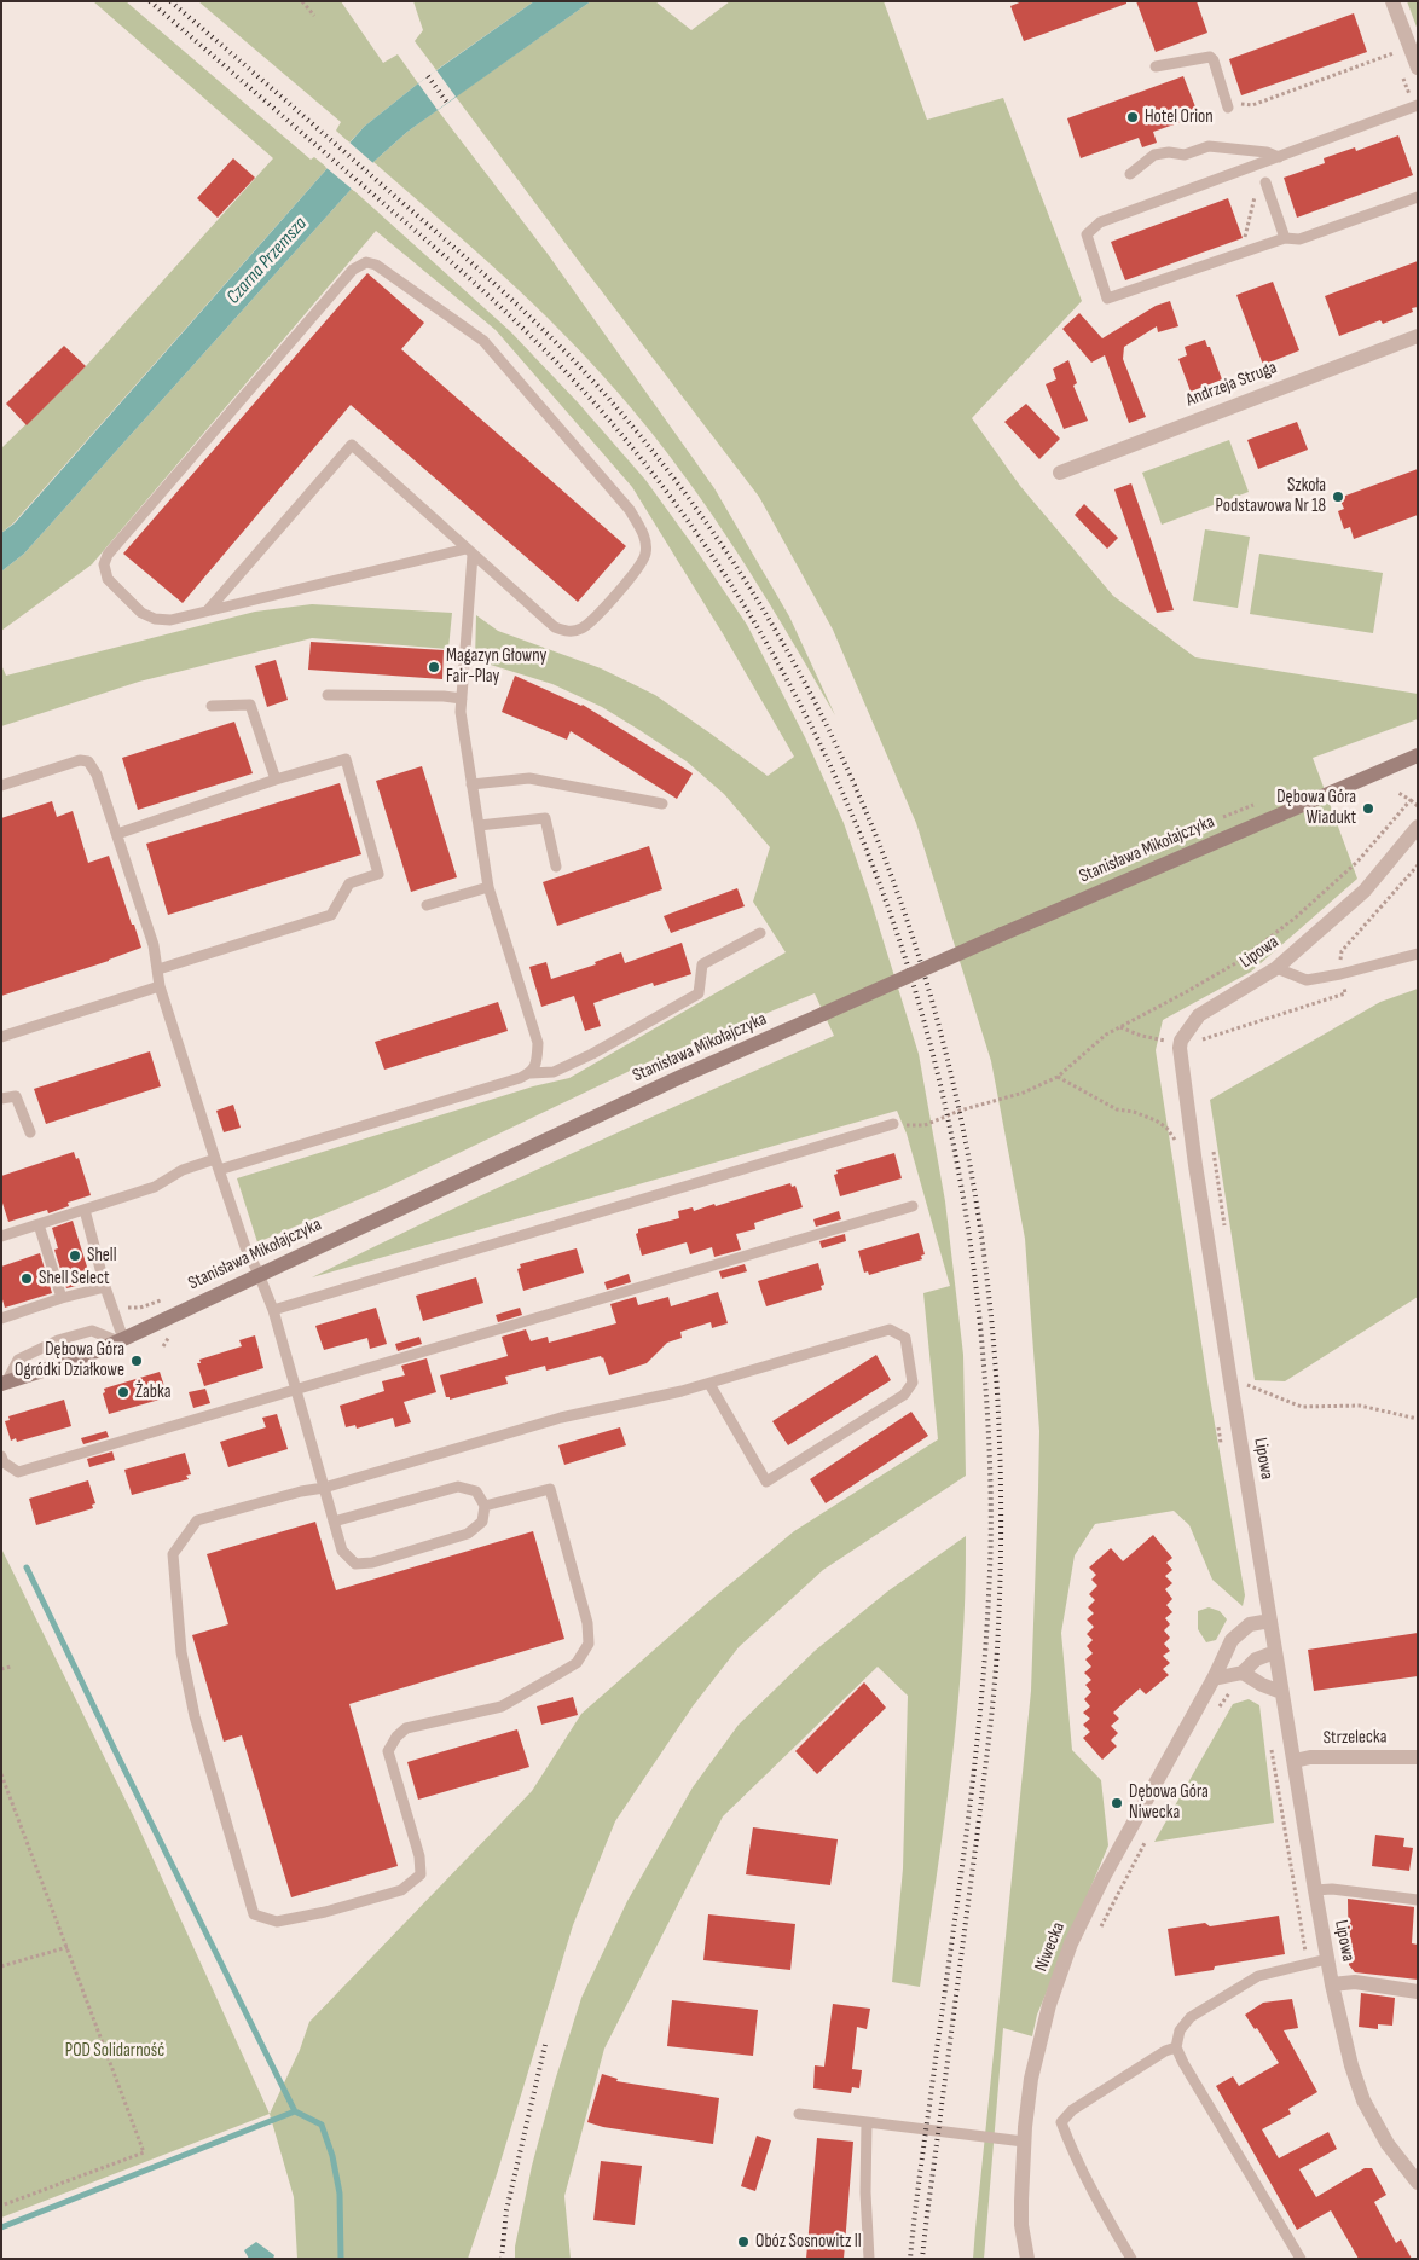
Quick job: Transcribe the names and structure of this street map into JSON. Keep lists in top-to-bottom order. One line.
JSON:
{"streets":{"street":["Andrzeja Struga","Stanisława Mikołajczyka","Lipowa","Strzelecka","Niwecka"]},"crossings":[["Lipowa","Strzelecka"],["Lipowa","Niwecka"]],"water":["Czarna Przemsza"],"parks":["POD Solidarność"],"places":["Hotel Orion","Szkoła Podstawowa Nr 18","Magazyn Głowny Fair-Play","Dębowa Góra Wiadukt","Shell","Shell Select","Dębowa Góra Ogródki Działkowe","Żabka","Dębowa Góra Niwecka","Obóz Sosnowitz II"]}
